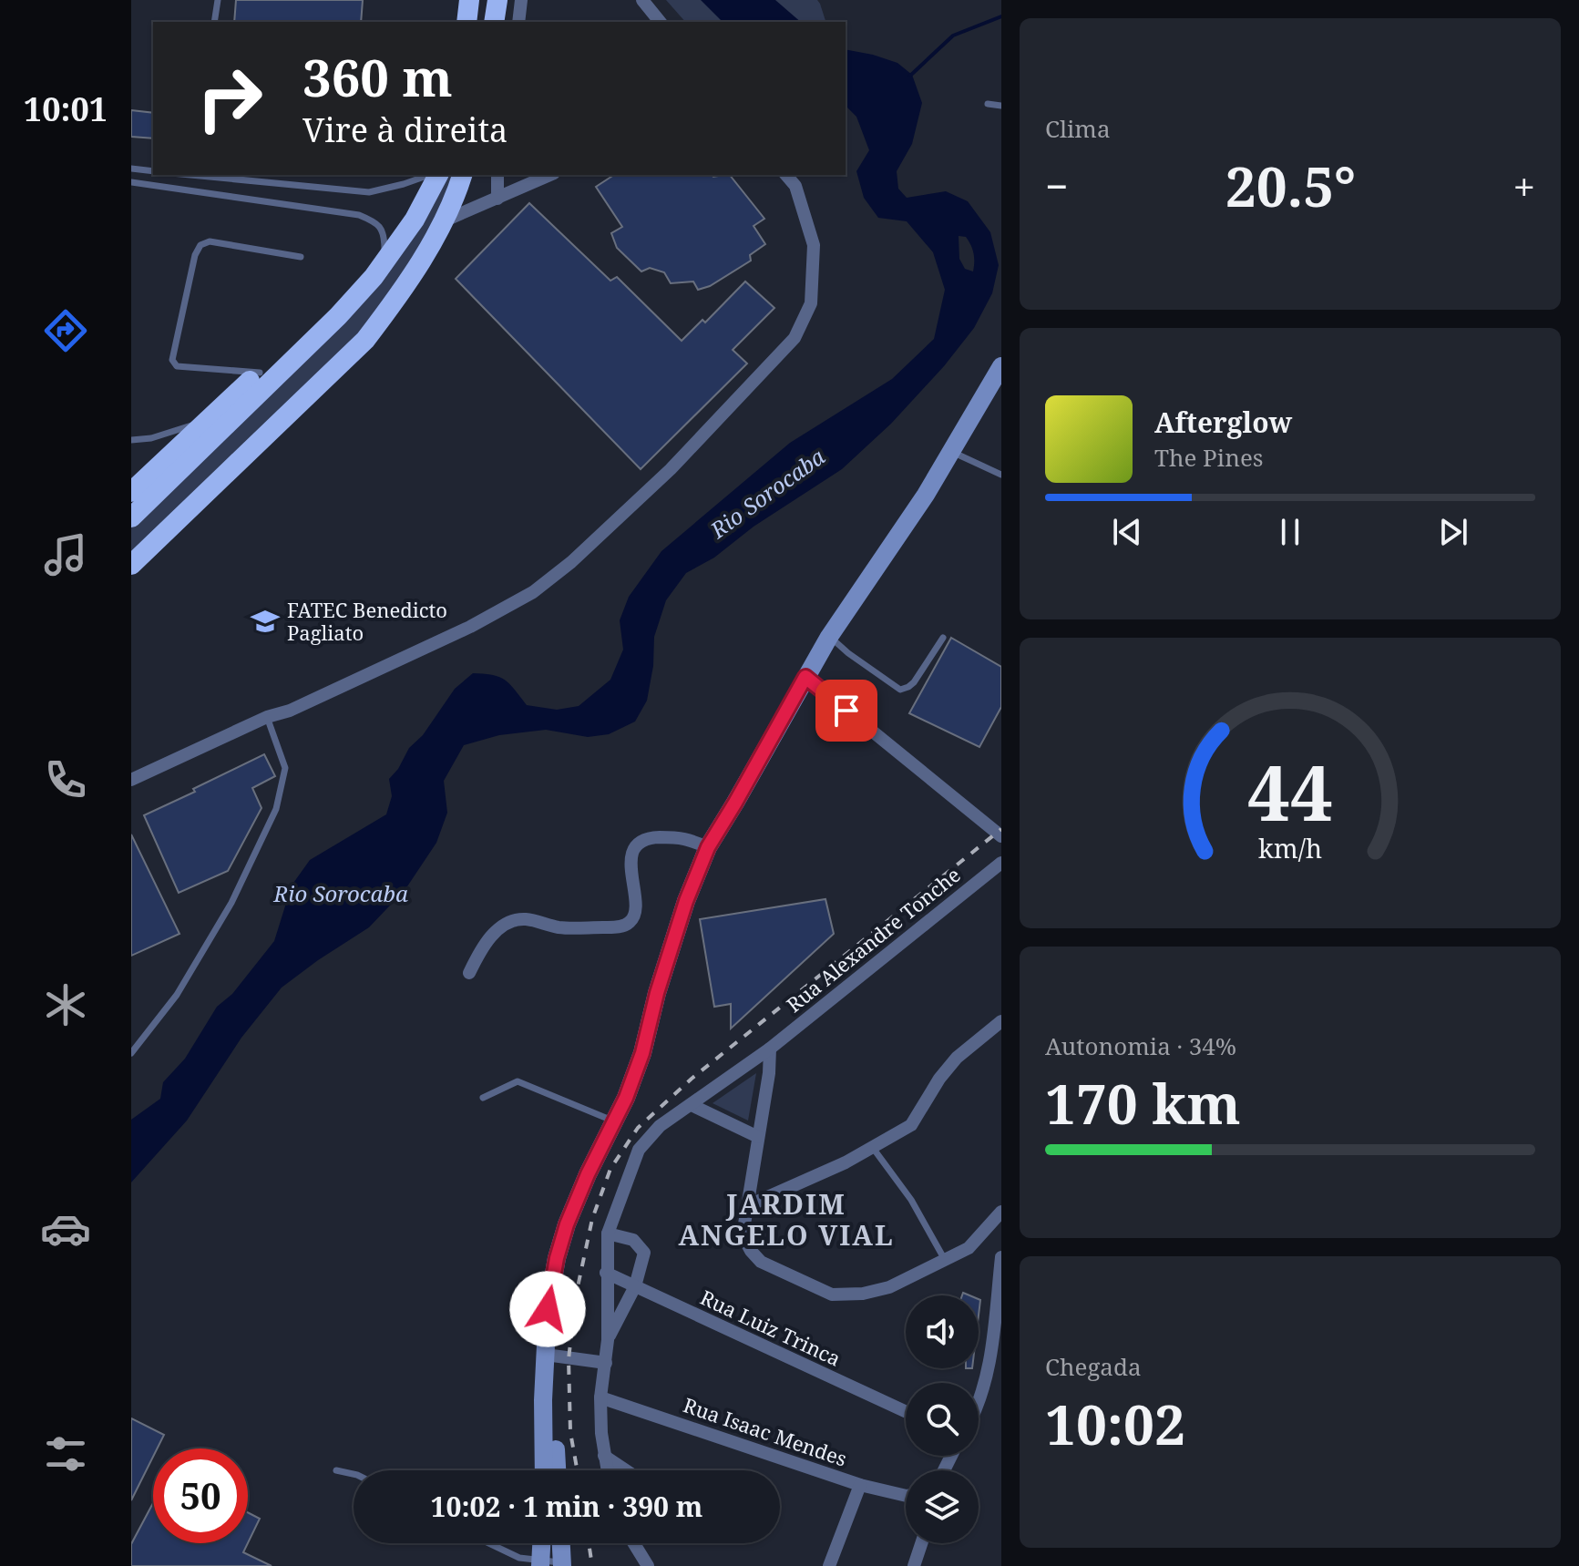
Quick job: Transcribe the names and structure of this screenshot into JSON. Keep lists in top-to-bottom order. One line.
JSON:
{"streets":{"street":["Rua Alexandre Tonche","Rua Luiz Trinca","Rua Isaac Mendes"]},"crossings":[["Rua Alexandre Tonche","Rua Luiz Trinca"],["Rua Alexandre Tonche","Rua Isaac Mendes"]],"districts":["JARDIM ANGELO VIAL"],"water":["Rio Sorocaba"],"places":{"school or university":["FATEC Benedicto Pagliato"]},"page":{"tabs":"10:01","tile":["Clima",["Autonomia · 34%","170 km"],["Chegada","10:02"]],"turn":["360 m","Vire à direita"],"heat":["−","20.5°","+"],"song":["Afterglow","The Pines"],"limit":"50","trip":"10:02 · 1 min · 390 m","gauge":["44","km/h"]}}
